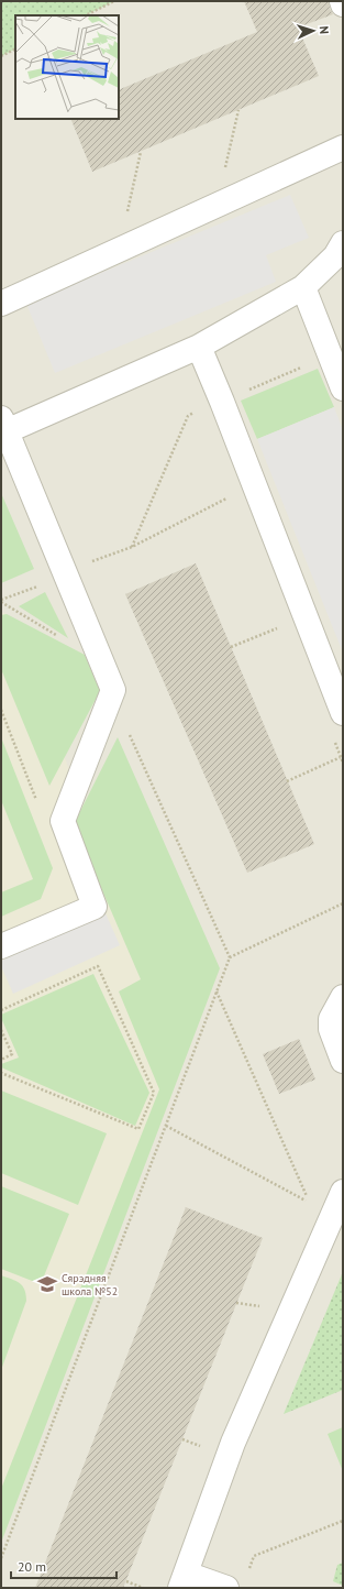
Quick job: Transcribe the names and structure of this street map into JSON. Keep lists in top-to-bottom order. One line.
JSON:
{"places":{"school or university":["Сярэдняя школа №52"]},"scale_bar":"20 m","north":"right"}
